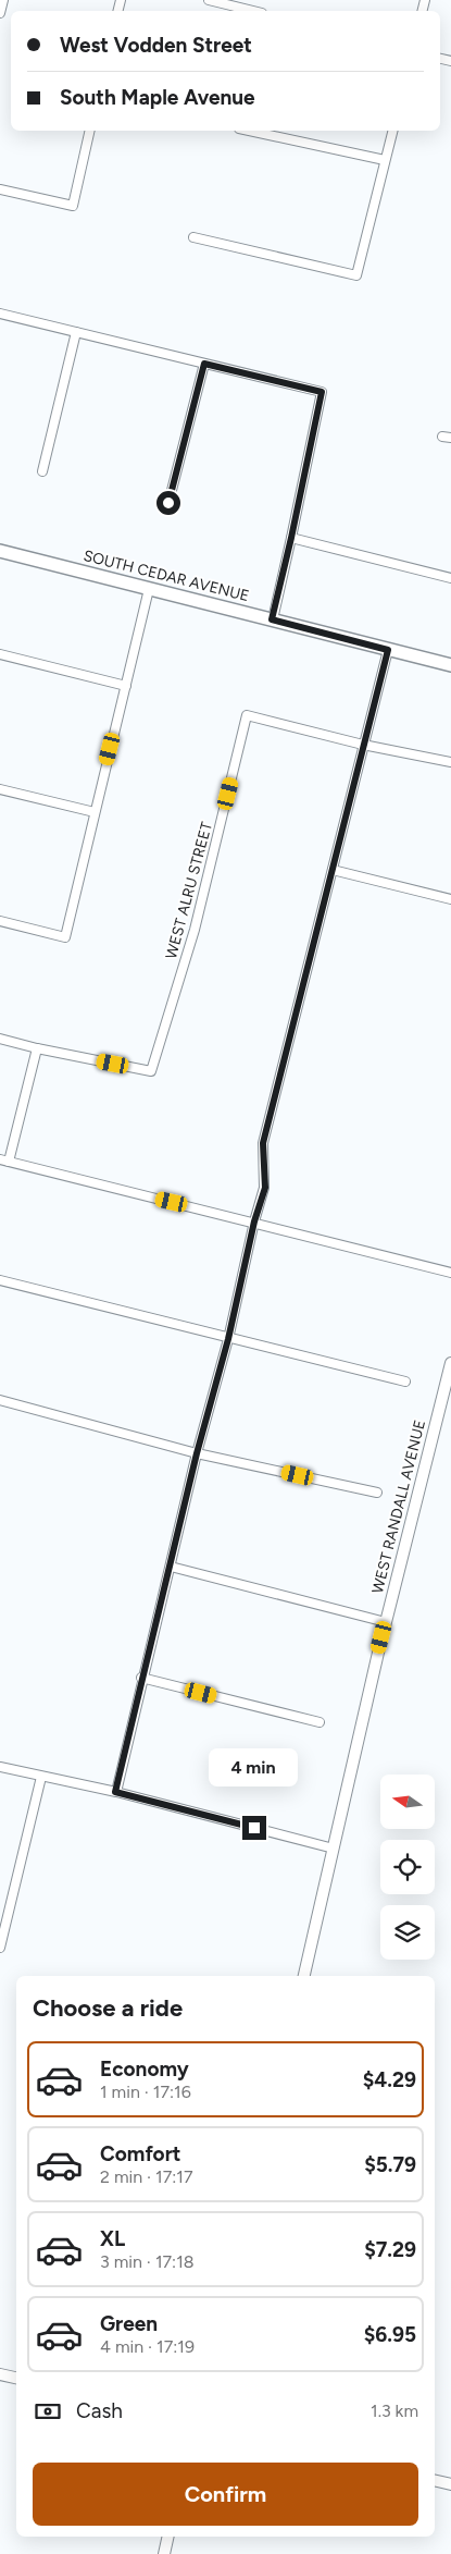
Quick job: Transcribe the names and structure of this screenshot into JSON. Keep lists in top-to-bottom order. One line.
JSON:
{"streets":{"main road":["SOUTH CEDAR AVENUE"],"street":["WEST ALRU STREET","WEST RANDALL AVENUE"]},"north":"left","page":{"banner":["West Vodden Street","South Maple Avenue"],"bubble":"4 min","heading":"Choose a ride","list":[{"name":"Economy","note":"1 min · 17:16","value":"$4.29"},{"name":"Comfort","note":"2 min · 17:17","value":"$5.79"},{"name":"XL","note":"3 min · 17:18","value":"$7.29"},{"name":"Green","note":"4 min · 17:19","value":"$6.95"}],"pay":["Cash","1.3 km"],"buttons":"Confirm"}}
